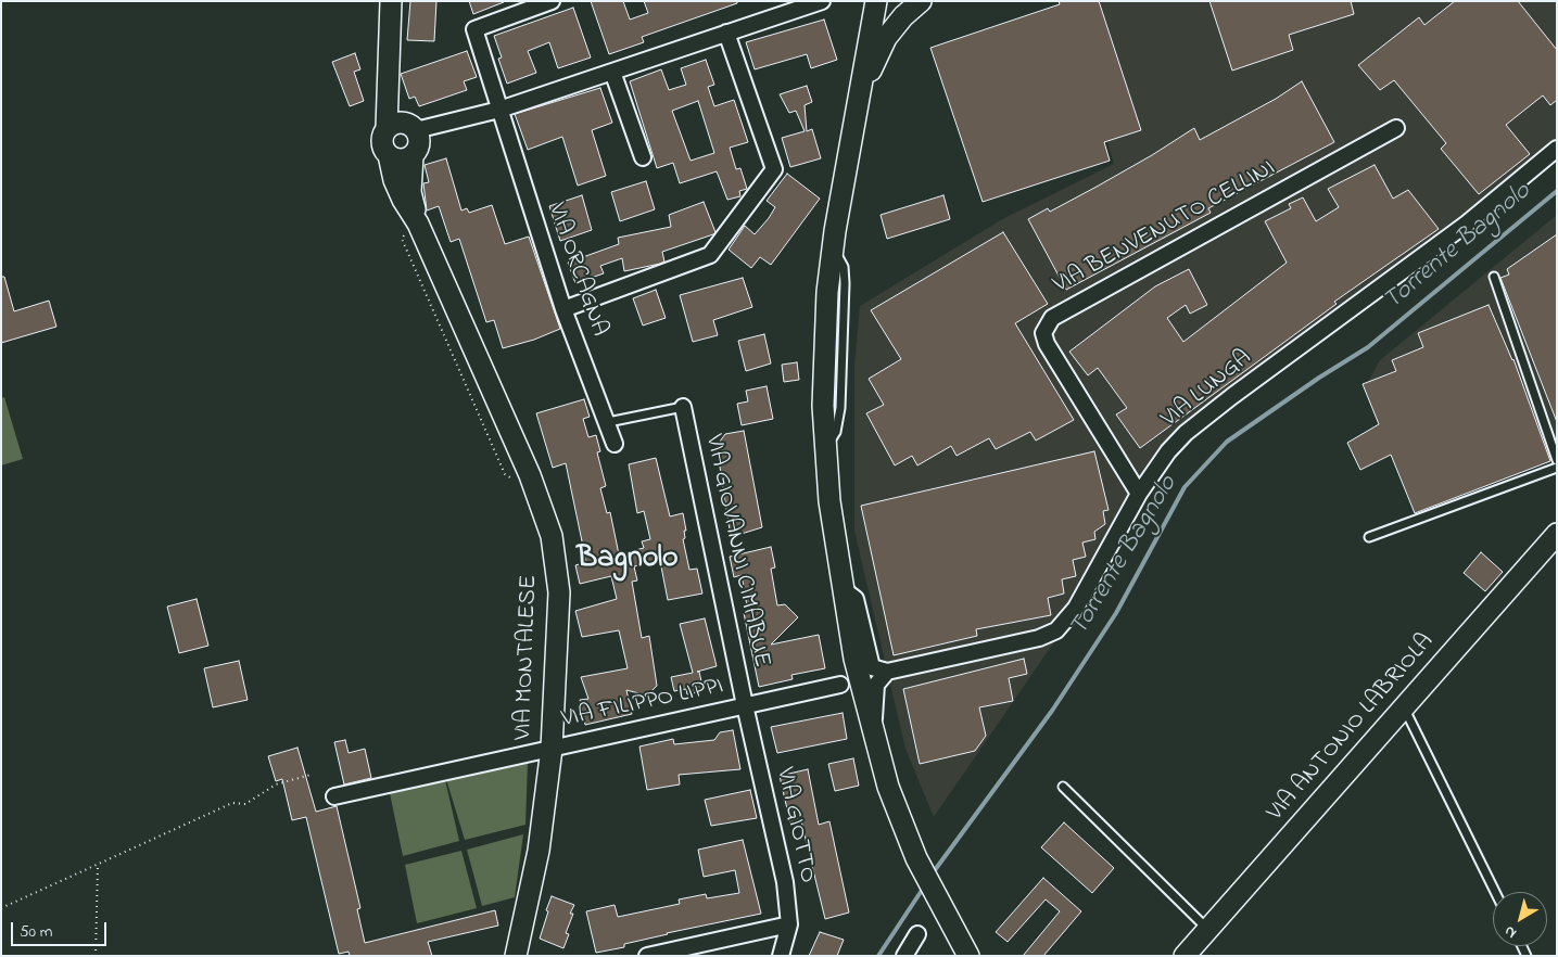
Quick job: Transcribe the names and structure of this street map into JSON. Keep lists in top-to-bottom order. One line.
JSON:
{"streets":{"street":["VIA BENVENUTO CELLINI","VIA ORCAGNA","VIA LUNGA","VIA GIOVANNI CIMABUE","VIA MONTALESE","VIA FILIPPO LIPPI","VIA ANTONIO LABRIOLA","VIA GIOTTO"]},"crossings":[["VIA BENVENUTO CELLINI","VIA LUNGA"],["VIA GIOVANNI CIMABUE","VIA FILIPPO LIPPI"],["VIA GIOVANNI CIMABUE","VIA GIOTTO"],["VIA MONTALESE","VIA FILIPPO LIPPI"],["VIA FILIPPO LIPPI","VIA GIOTTO"]],"districts":["Bagnolo"],"water":["Torrente Bagnolo"],"scale_bar":"50 m","north":"bottom left"}
